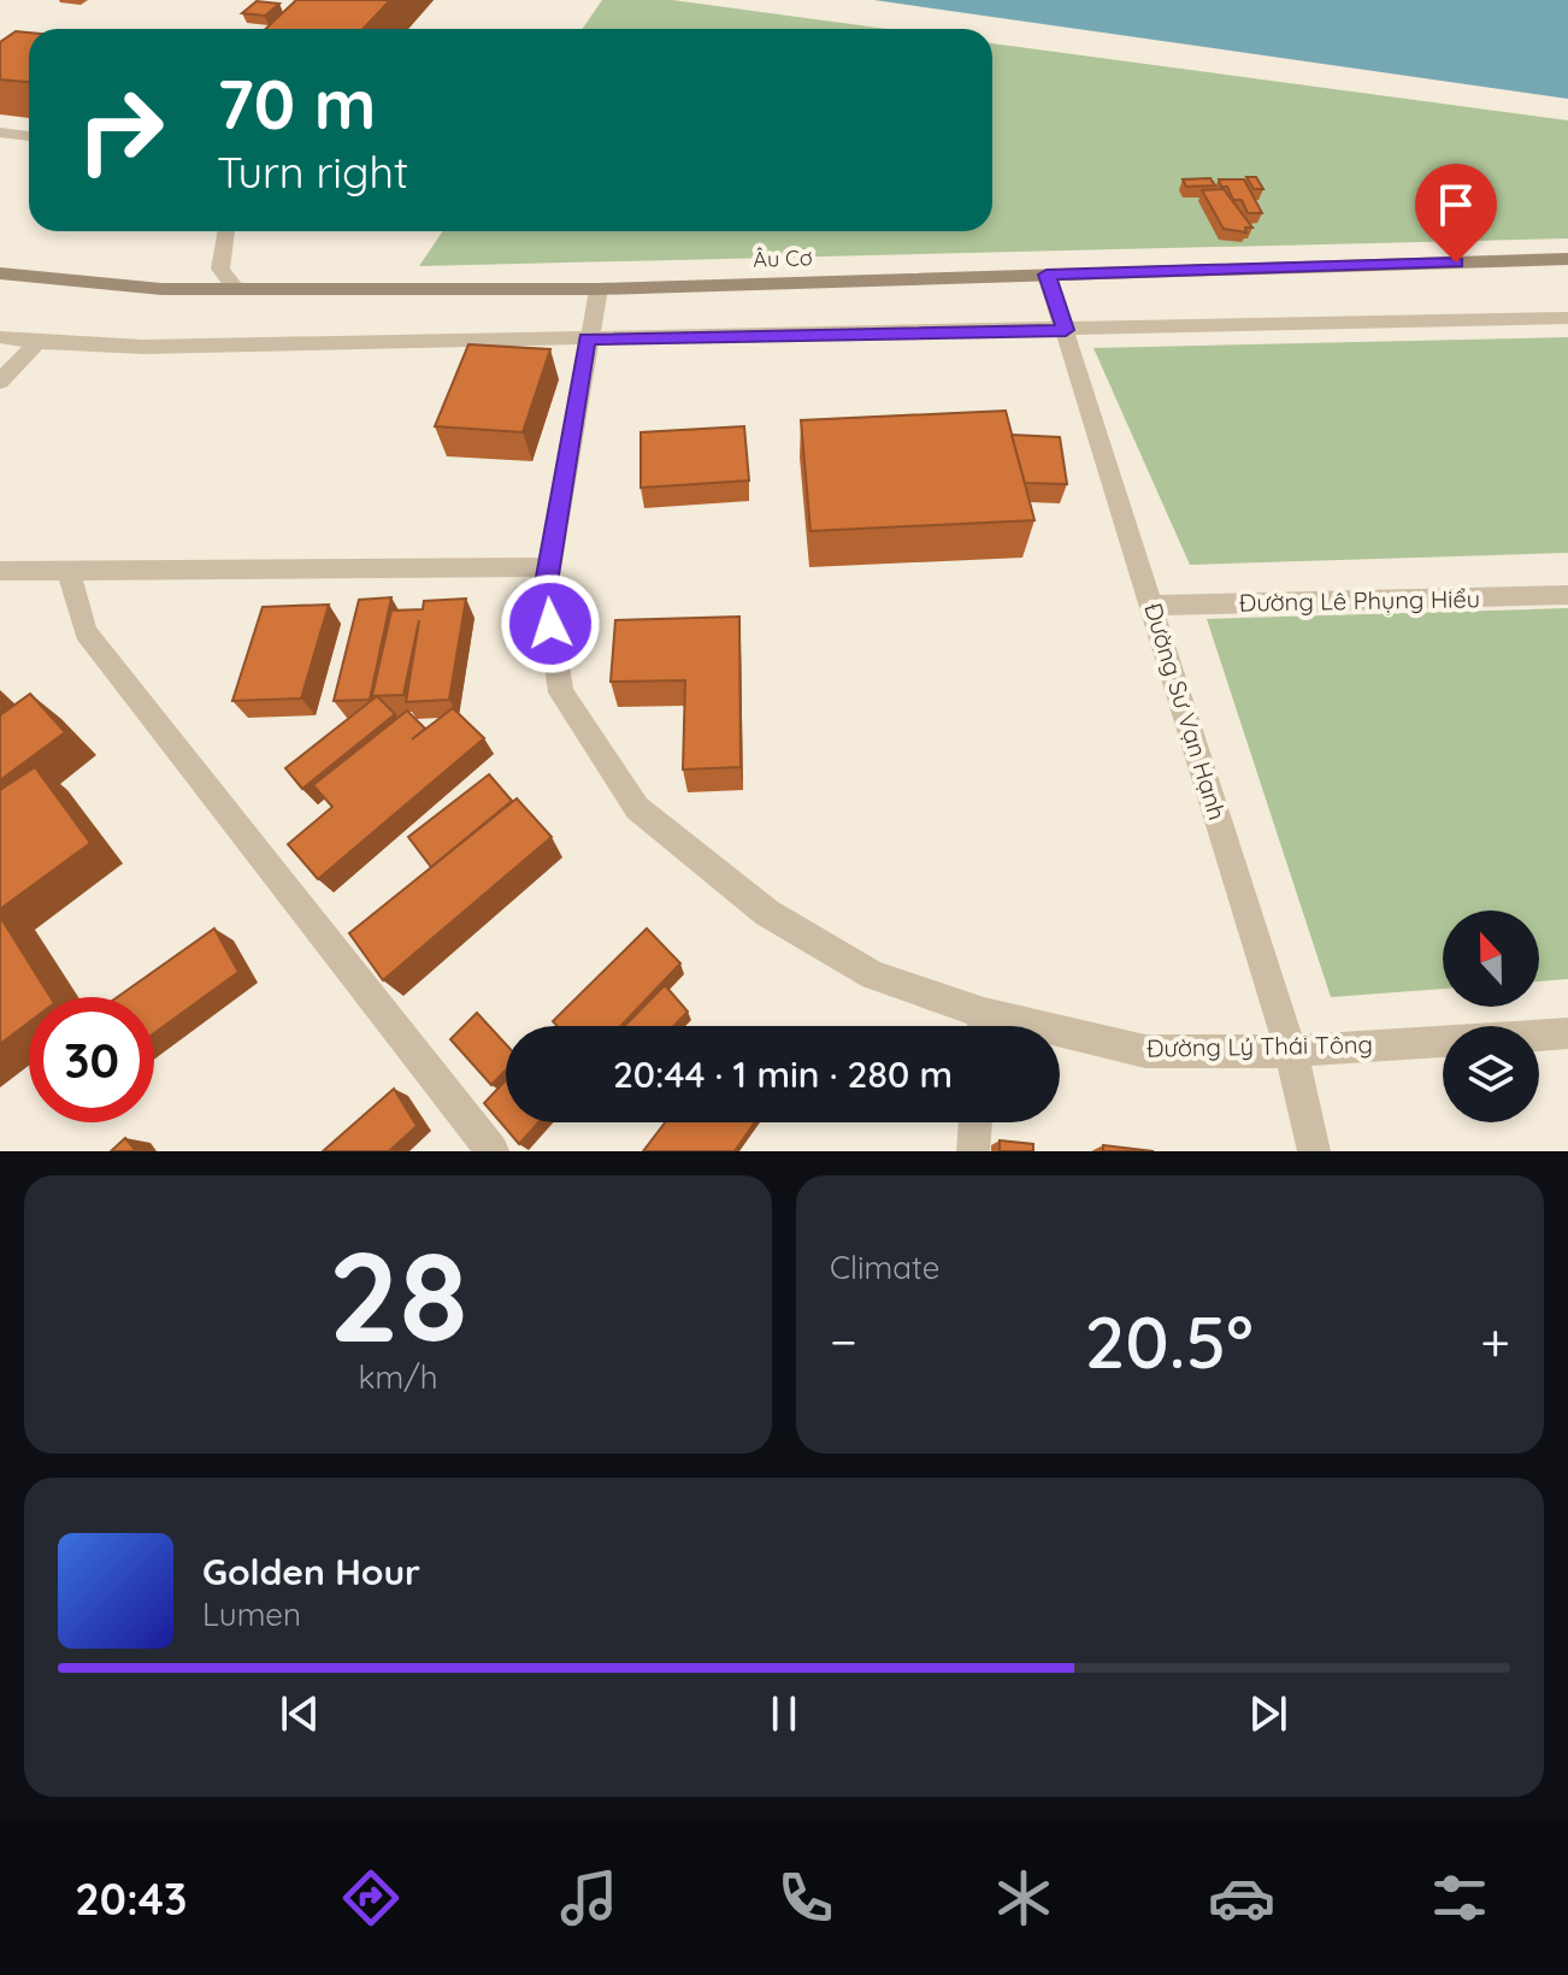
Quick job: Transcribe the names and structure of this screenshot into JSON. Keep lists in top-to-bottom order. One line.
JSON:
{"streets":{"main road":["Âu Cơ"],"street":["Đường Lê Phụng Hiểu","Đường Sư Vạn Hạnh","Đường Lý Thái Tông"]},"crossings":[["Âu Cơ","Đường Sư Vạn Hạnh"],["Âu Cơ","Đường Lý Thái Tông"],["Đường Lê Phụng Hiểu","Đường Sư Vạn Hạnh"],["Đường Sư Vạn Hạnh","Đường Lý Thái Tông"]],"north":"top","page":{"turn":["70 m","Turn right"],"limit":"30","trip":"20:44 · 1 min · 280 m","tile":[["28","km/h"],"Climate"],"heat":["−","20.5°","+"],"song":["Golden Hour","Lumen"],"tabs":"20:43"}}
